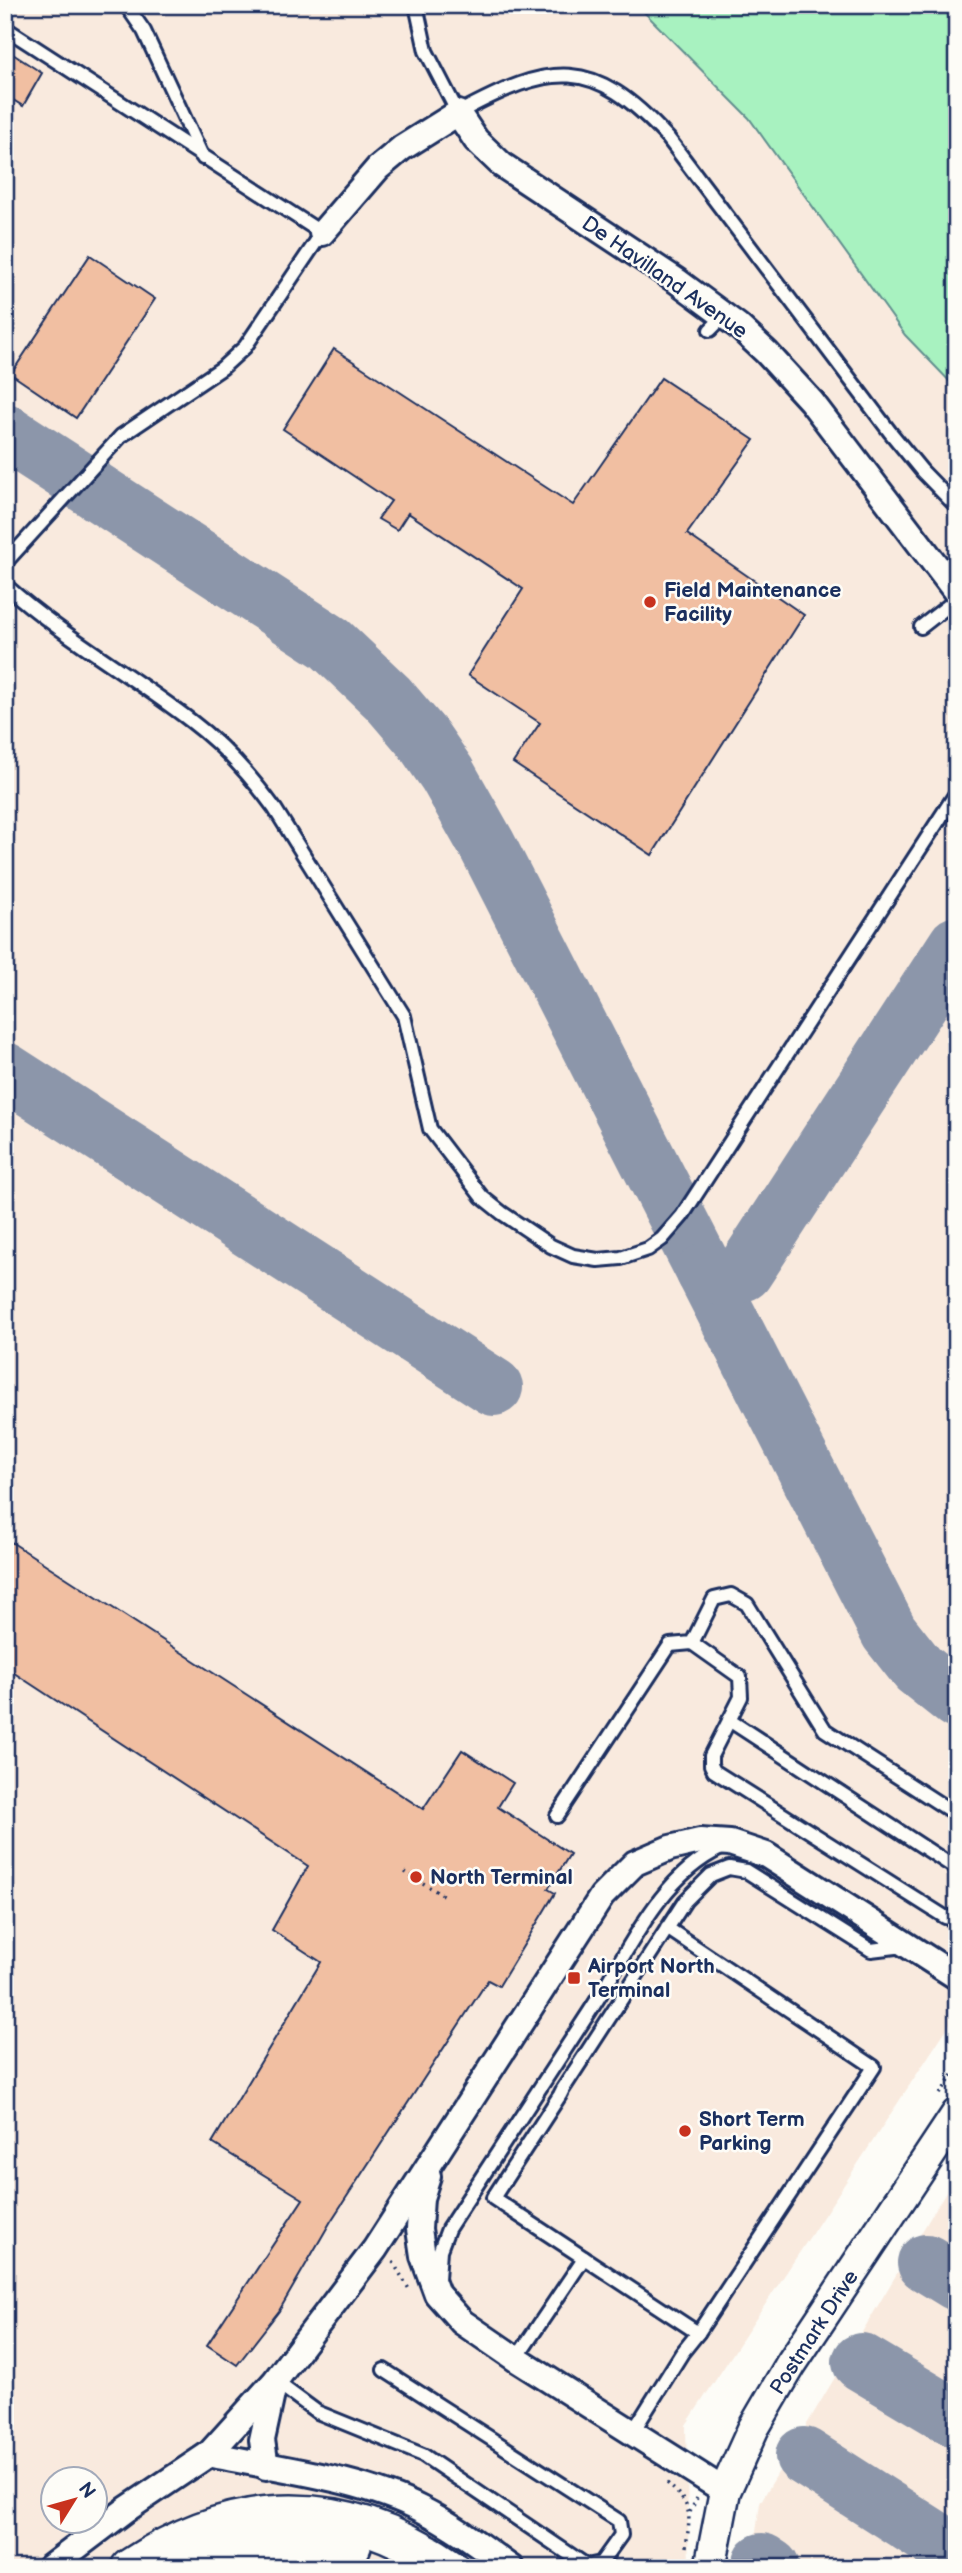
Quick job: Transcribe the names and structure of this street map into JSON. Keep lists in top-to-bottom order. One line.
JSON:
{"streets":{"street":["De Havilland Avenue","Postmark Drive"]},"places":{"other":["Field Maintenance Facility","North Terminal","Short Term Parking"],"transit":["Airport North Terminal"]},"north":"top right"}
